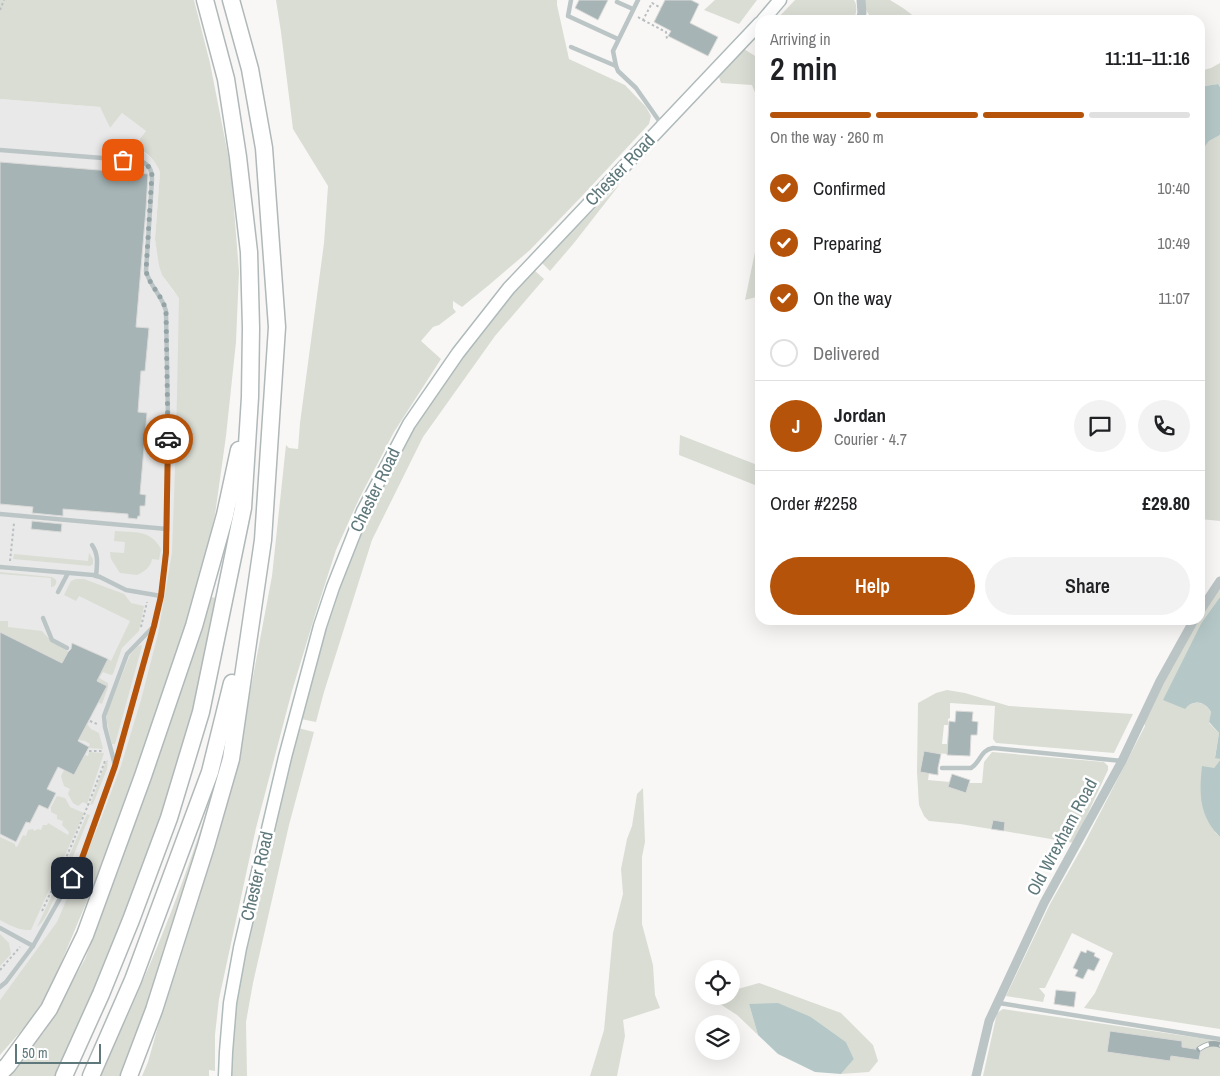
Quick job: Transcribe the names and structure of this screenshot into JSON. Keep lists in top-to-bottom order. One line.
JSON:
{"streets":{"main road":["Chester Road"],"street":["Old Wrexham Road"]},"scale_bar":"50 m","page":{"heading":["2 min","Arriving in","11:11–11:16"],"panel":["Jordan","Courier · 4.7","Order #2258","£29.80"],"bar":"On the way · 260 m","list":[["Confirmed","10:40"],["Preparing","10:49"],["On the way","11:07"],"Delivered"],"round":"J","buttons":["Help","Share"],"scale":"50 m"}}
